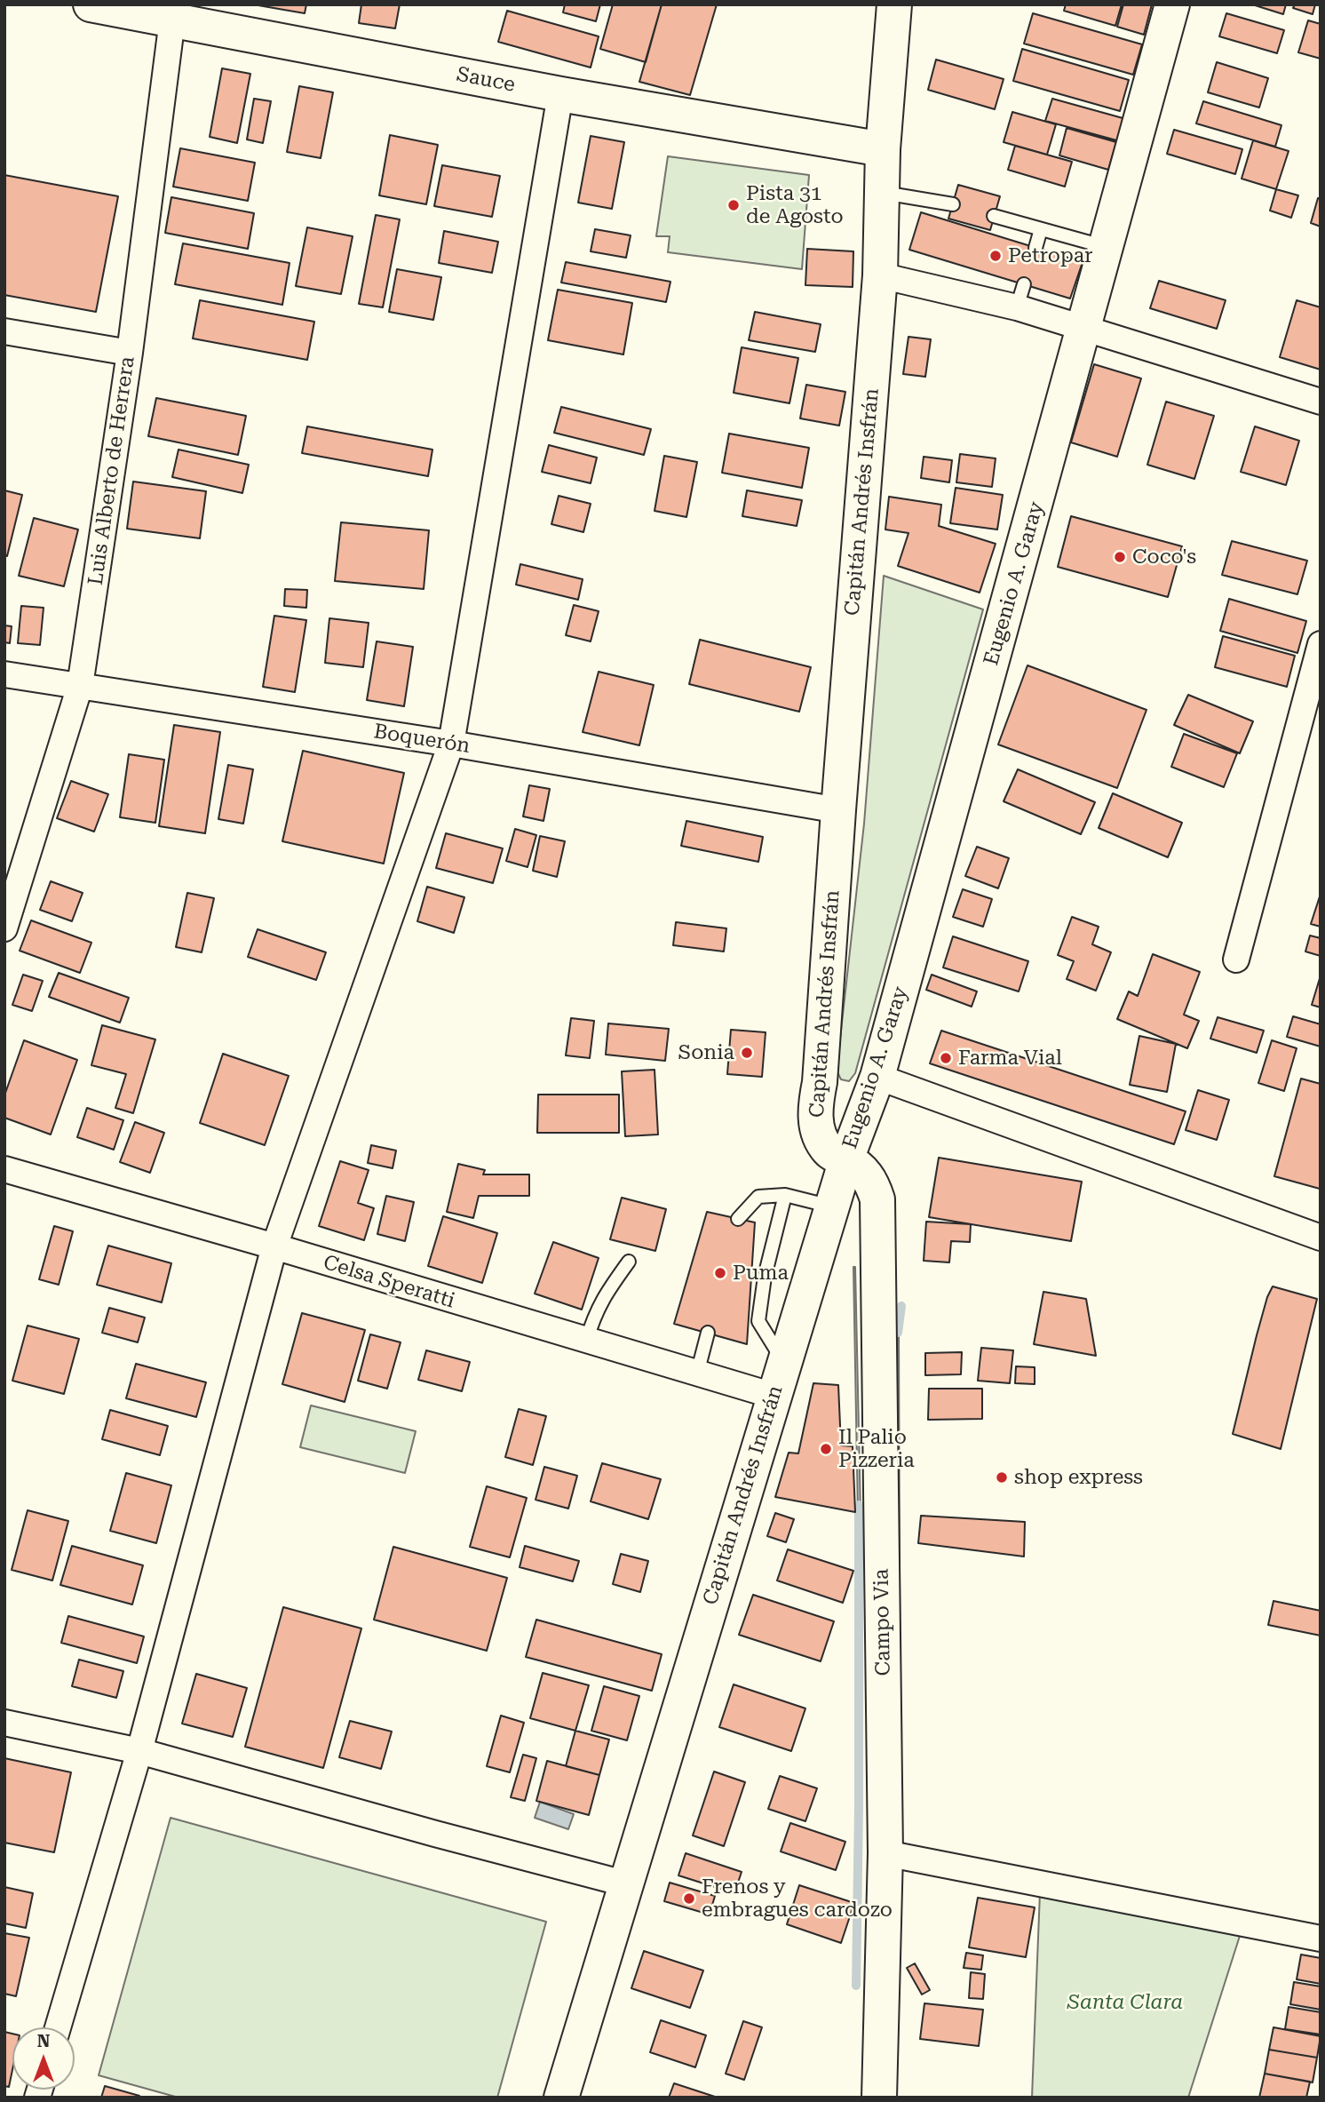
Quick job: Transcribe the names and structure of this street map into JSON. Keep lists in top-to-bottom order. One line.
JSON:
{"streets":{"main road":["Sauce","Capitán Andrés Insfrán","Eugenio A. Garay","Campo Via"],"street":["Luis Alberto de Herrera","Boquerón","Celsa Speratti"]},"crossings":[["Sauce","Luis Alberto de Herrera"],["Sauce","Capitán Andrés Insfrán"],["Luis Alberto de Herrera","Boquerón"],["Capitán Andrés Insfrán","Eugenio A. Garay"],["Capitán Andrés Insfrán","Boquerón"],["Capitán Andrés Insfrán","Celsa Speratti"],["Capitán Andrés Insfrán","Campo Via"],["Eugenio A. Garay","Campo Via"]],"parks":["Santa Clara"],"places":["Pista 31 de Agosto","Petropar","Coco's","Sonia","Farma Vial","Puma","Il Palio Pizzeria","shop express","Frenos y embragues cardozo"],"north":"top"}
